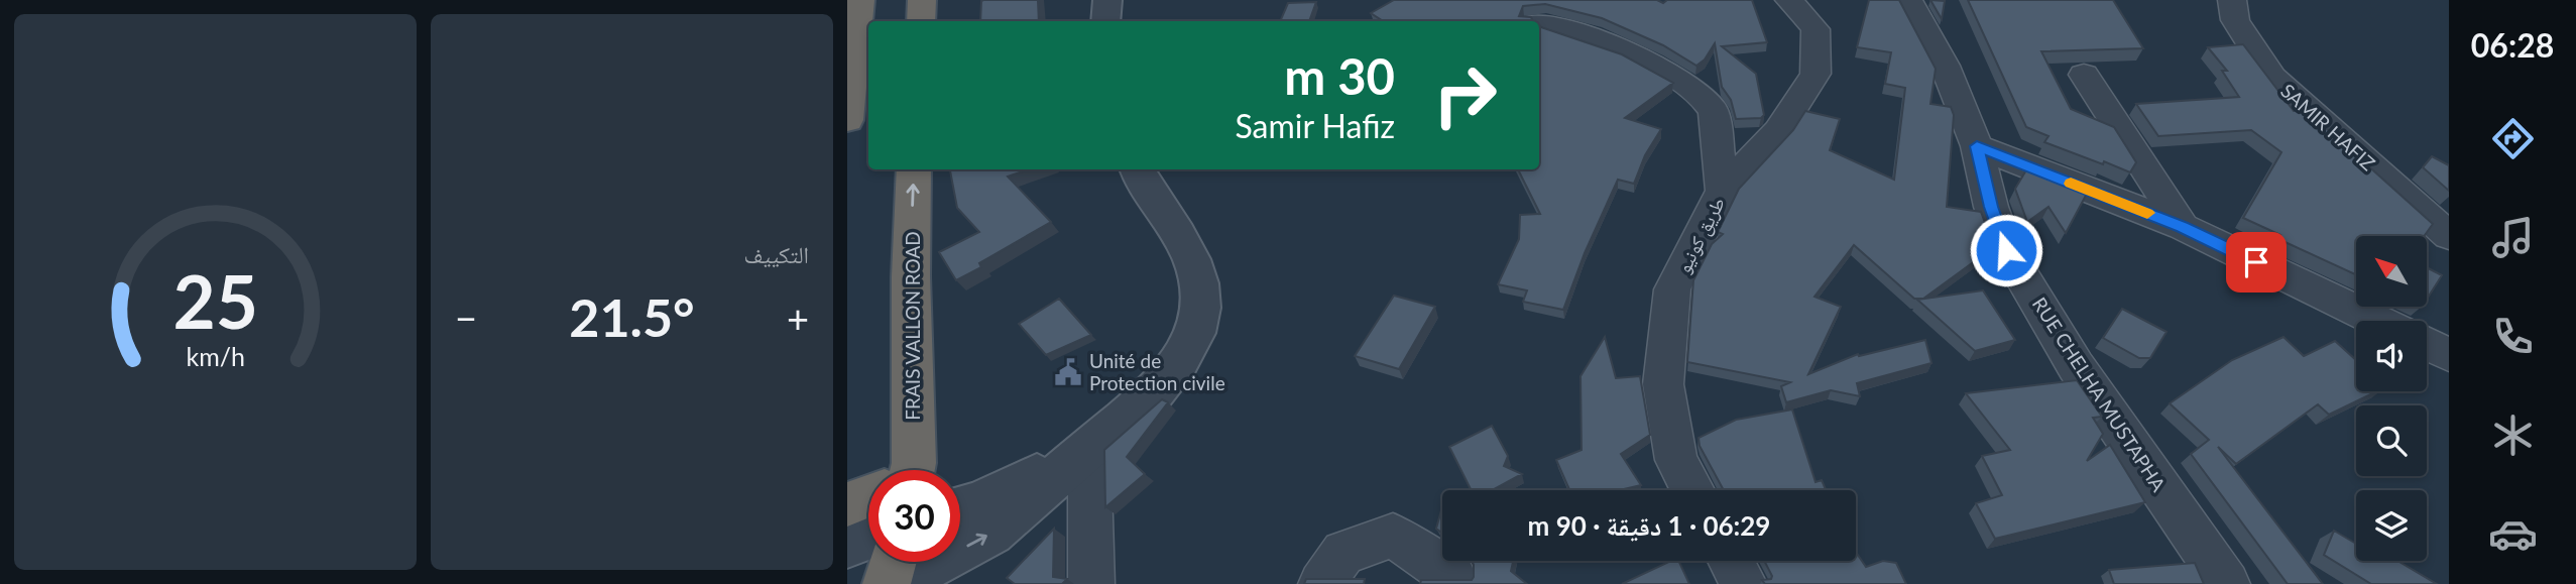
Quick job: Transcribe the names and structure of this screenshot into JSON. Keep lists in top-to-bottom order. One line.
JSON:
{"streets":{"highway":["FRAIS VALLON ROAD"],"street":["SAMIR HAFIZ","طريق كونيو","RUE CHELHA MUSTAPHA"]},"one_way":["FRAIS VALLON ROAD"],"places":{"public building":["Unité de Protection civile"]},"north":"top left","page":{"tabs":"06:28","tile":"التكييف","turn":["30 m","Samir Hafiz"],"heat":["−","21.5°","+"],"limit":"30","trip":"06:29 · 1 دقيقة · 90 m","gauge":["25","km/h"]}}
